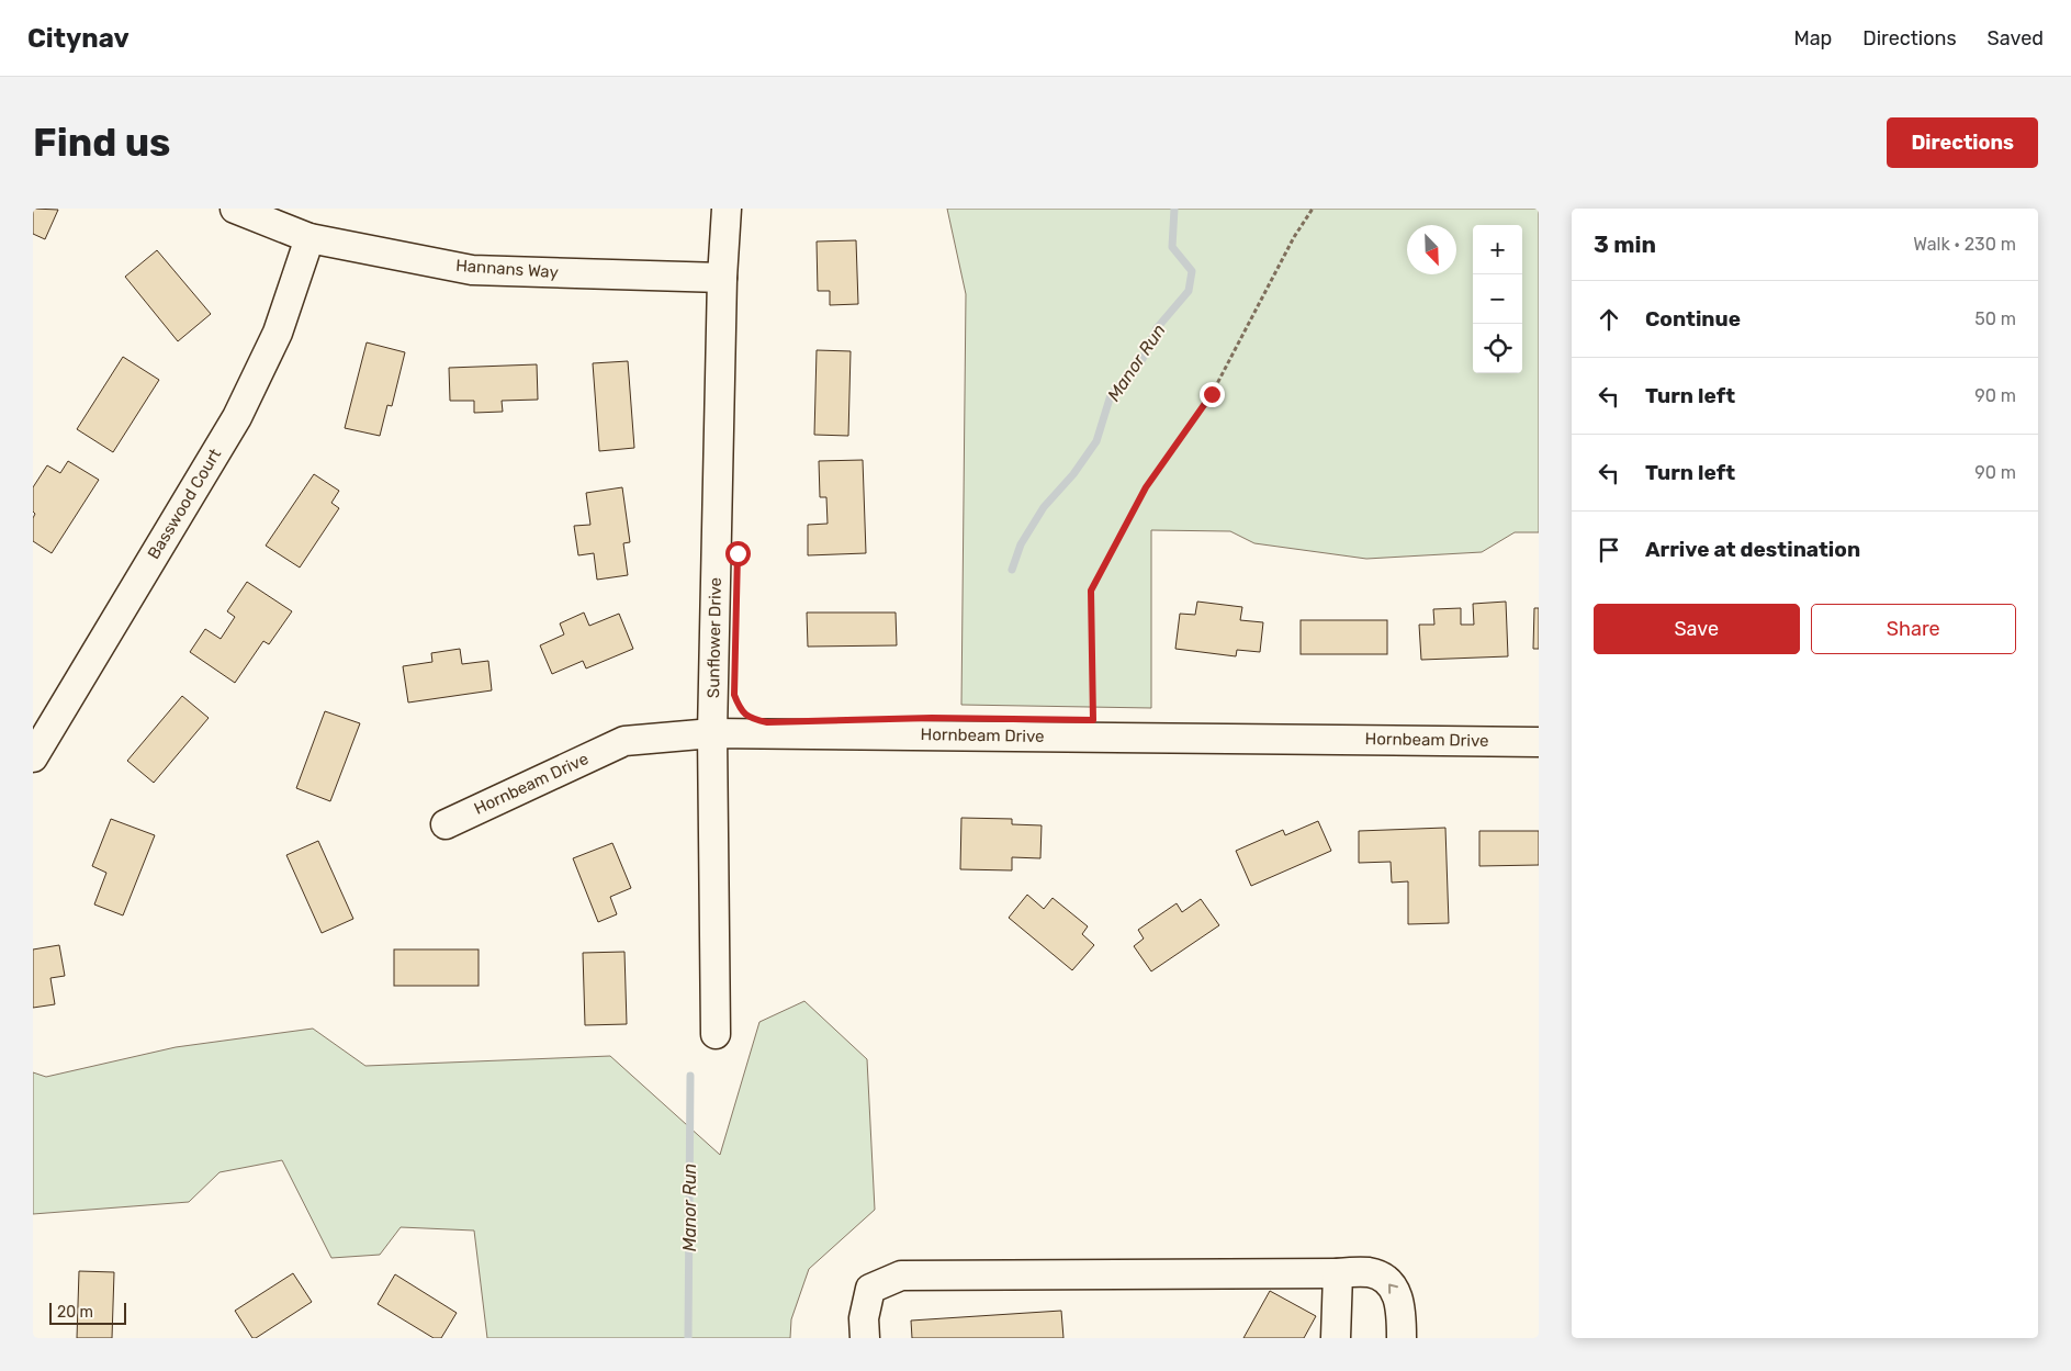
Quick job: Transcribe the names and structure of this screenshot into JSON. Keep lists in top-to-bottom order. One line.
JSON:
{"streets":{"street":["Hannans Way","Basswood Court","Sunflower Drive","Hornbeam Drive"]},"crossings":[["Hannans Way","Basswood Court"],["Hannans Way","Sunflower Drive"],["Sunflower Drive","Hornbeam Drive"]],"water":["Manor Run"],"scale_bar":"20 m","north":"bottom right","page":{"header":"Citynav","nav":["Map","Directions","Saved"],"buttons":["Directions",["Save","Share"]],"title":"Find us","heading":["3 min","Walk · 230 m"],"map_buttons":["+","−"],"list":[["Continue","50 m"],["Turn left","90 m"],["Turn left","90 m"],"Arrive at destination"],"scale":"20 m"}}
